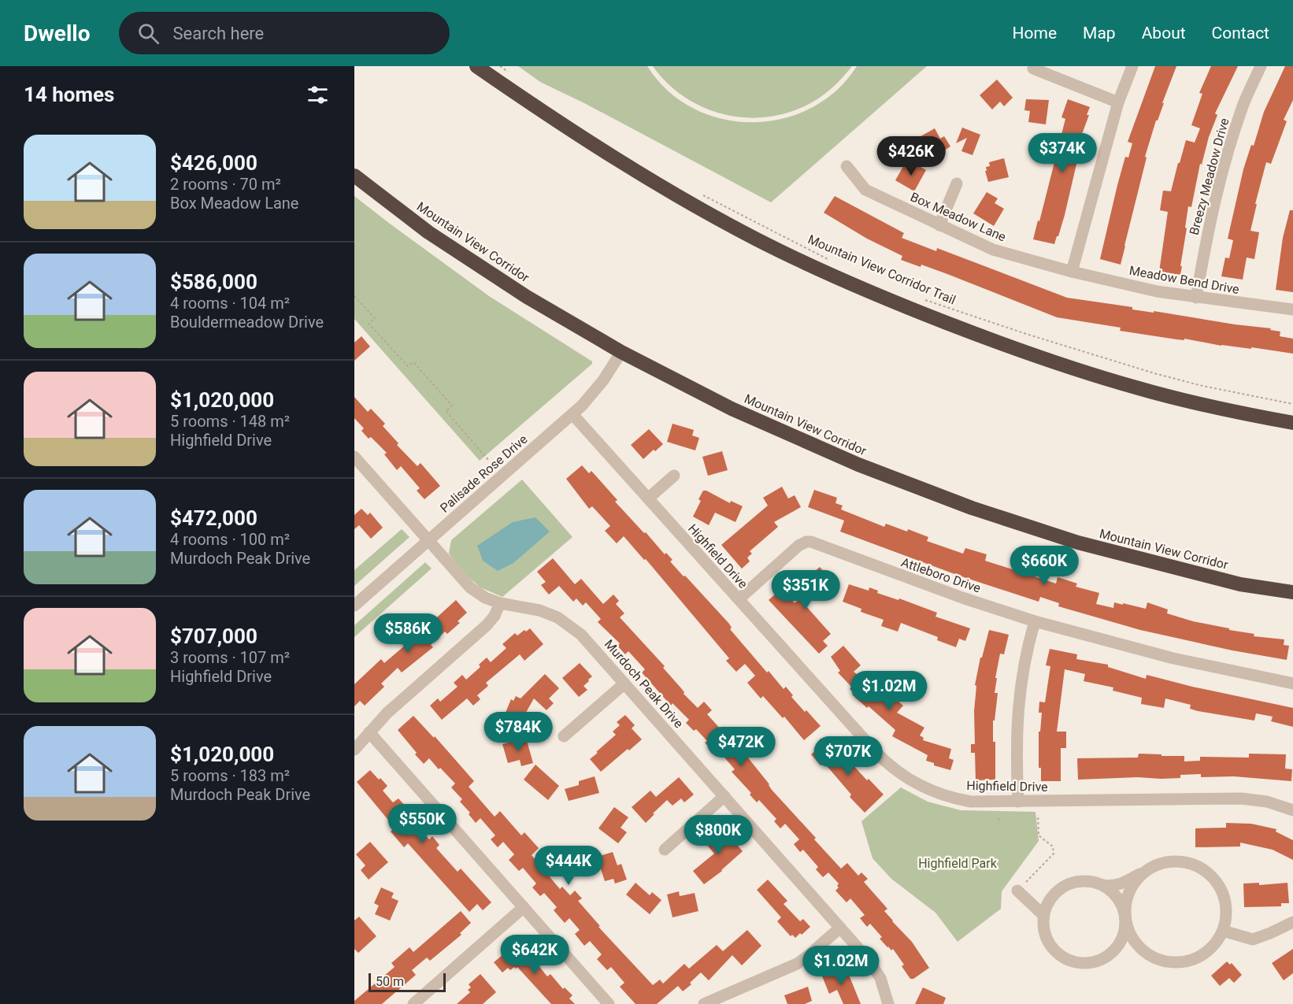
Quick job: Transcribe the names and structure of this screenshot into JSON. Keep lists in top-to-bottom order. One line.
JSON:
{"streets":{"highway":["Mountain View Corridor"],"street":["Breezy Meadow Drive","Box Meadow Lane","Meadow Bend Drive","Palisade Rose Drive","Highfield Drive","Attleboro Drive","Murdoch Peak Drive"],"path":["Mountain View Corridor Trail"]},"crossings":[["Breezy Meadow Drive","Meadow Bend Drive"],["Box Meadow Lane","Meadow Bend Drive"],["Mountain View Corridor","Palisade Rose Drive"],["Palisade Rose Drive","Highfield Drive"],["Palisade Rose Drive","Murdoch Peak Drive"],["Highfield Drive","Attleboro Drive"]],"parks":["Highfield Park"],"scale_bar":"50 m","page":{"header":"Dwello","search":"Search here","nav":["Home","Map","About","Contact"],"heading":"14 homes","list":[{"name":"$426,000","note":"2 rooms · 70 m² · Box Meadow Lane"},{"name":"$586,000","note":"4 rooms · 104 m² · Bouldermeadow Drive"},{"name":"$1,020,000","note":"5 rooms · 148 m² · Highfield Drive"},{"name":"$472,000","note":"4 rooms · 100 m² · Murdoch Peak Drive"},{"name":"$707,000","note":"3 rooms · 107 m² · Highfield Drive"},{"name":"$1,020,000","note":"5 rooms · 183 m² · Murdoch Peak Drive"}],"price":["$374K","$426K","$660K","$351K","$586K","$1.02M","$784K","$472K","$707K","$550K","$800K","$444K","$642K","$1.02M"],"scale":"50 m"}}
